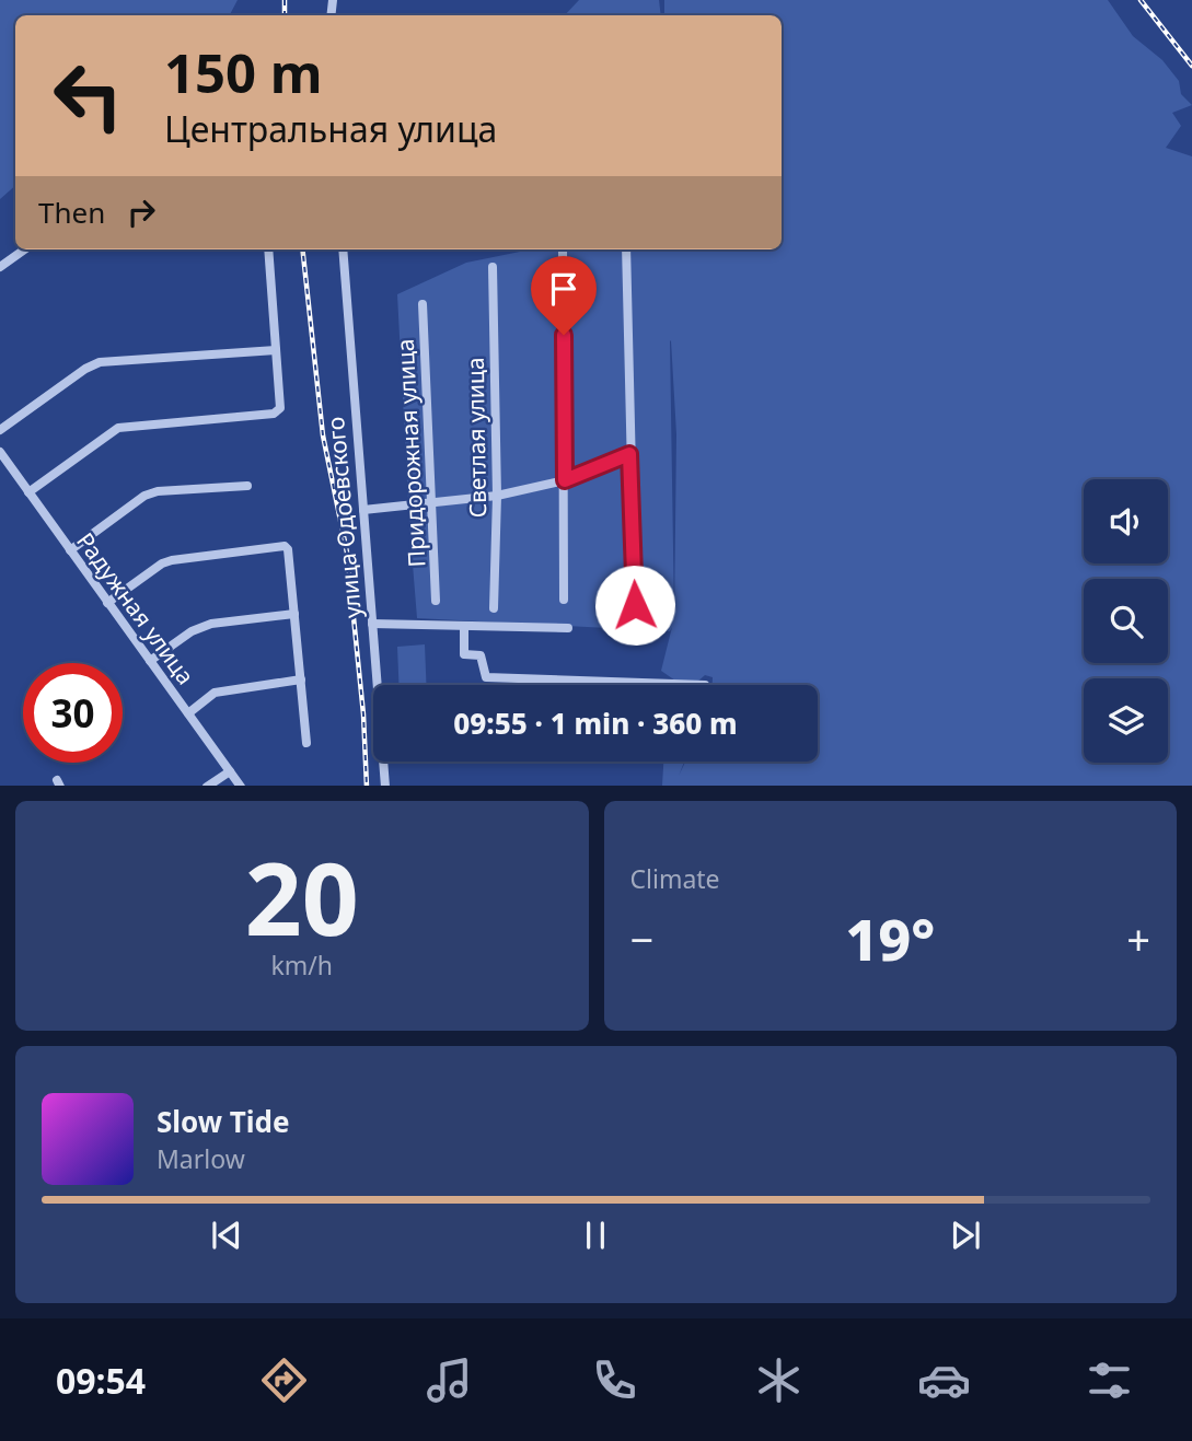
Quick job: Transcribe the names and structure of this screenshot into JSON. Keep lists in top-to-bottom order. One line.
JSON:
{"streets":{"street":["Светлая улица","Придорожная улица","улица Одоевского","Радужная улица"]},"page":{"turn":["150 m","Центральная улица"],"then":"Then","limit":"30","trip":"09:55 · 1 min · 360 m","tile":[["20","km/h"],"Climate"],"heat":["−","19°","+"],"song":["Slow Tide","Marlow"],"tabs":"09:54"}}
